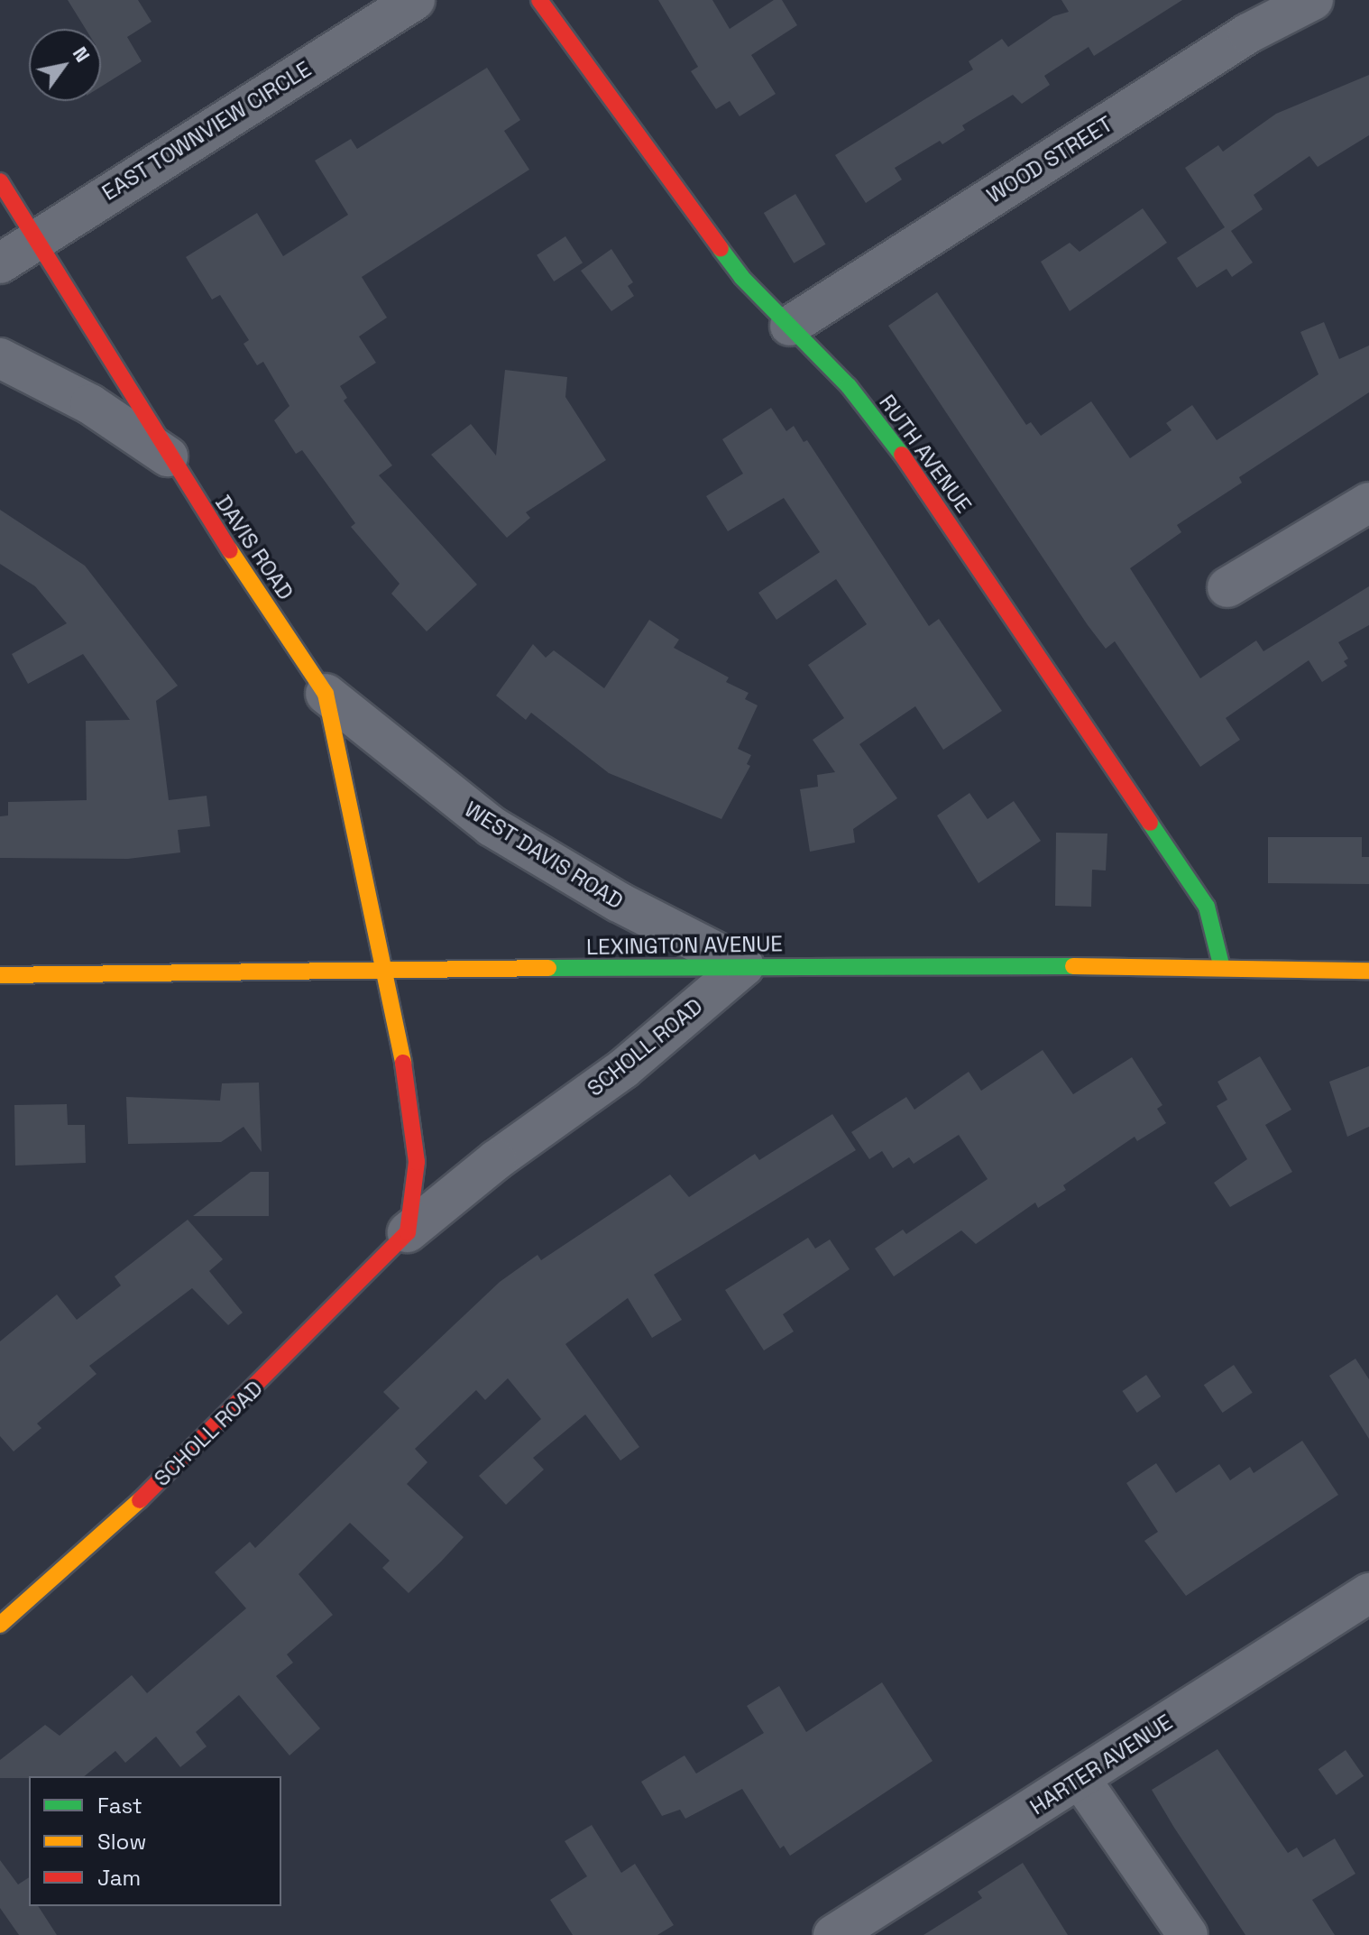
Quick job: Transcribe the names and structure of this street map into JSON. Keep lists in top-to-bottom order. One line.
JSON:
{"streets":{"street":["EAST TOWNVIEW CIRCLE","WOOD STREET","RUTH AVENUE","DAVIS ROAD","WEST DAVIS ROAD","LEXINGTON AVENUE","SCHOLL ROAD","HARTER AVENUE"]},"crossings":[["EAST TOWNVIEW CIRCLE","DAVIS ROAD"],["WOOD STREET","RUTH AVENUE"],["RUTH AVENUE","LEXINGTON AVENUE"],["DAVIS ROAD","WEST DAVIS ROAD"],["DAVIS ROAD","LEXINGTON AVENUE"],["WEST DAVIS ROAD","LEXINGTON AVENUE"],["WEST DAVIS ROAD","SCHOLL ROAD"],["LEXINGTON AVENUE","SCHOLL ROAD"]],"legend":["Fast","Slow","Jam"],"north":"top right"}
